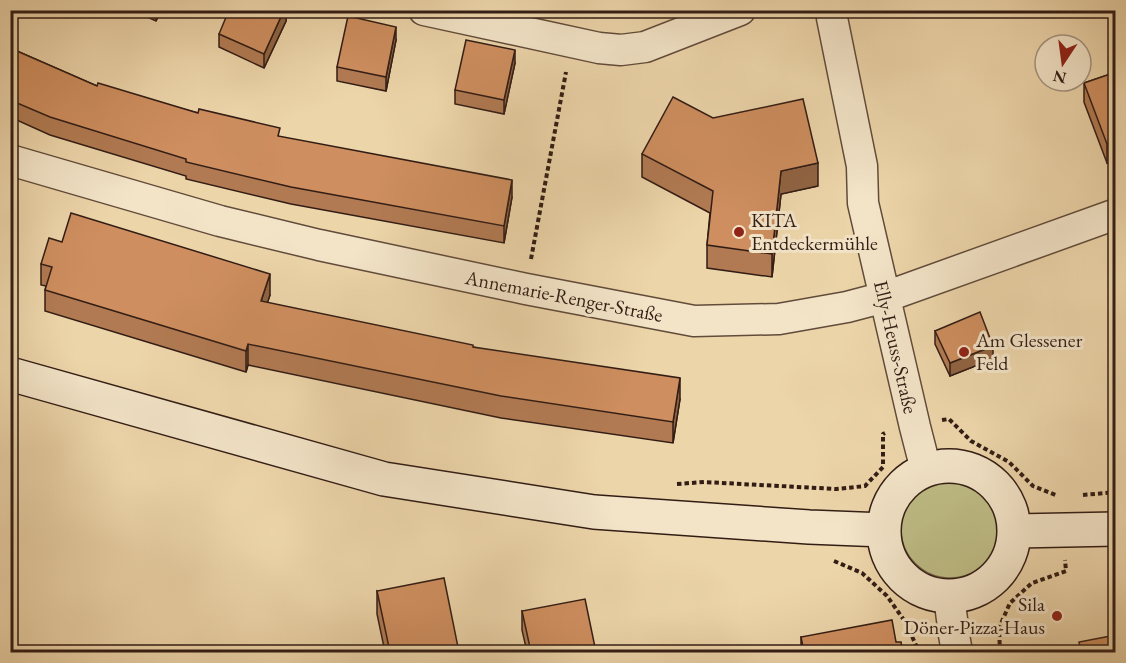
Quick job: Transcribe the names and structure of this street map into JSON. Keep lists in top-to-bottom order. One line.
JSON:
{"streets":{"street":["Annemarie-Renger-Straße","Elly-Heuss-Straße"]},"crossings":[["Annemarie-Renger-Straße","Elly-Heuss-Straße"]],"places":["KITA Entdeckermühle","Am Glessener Feld","Sila Döner-Pizza-Haus"],"north":"bottom"}
